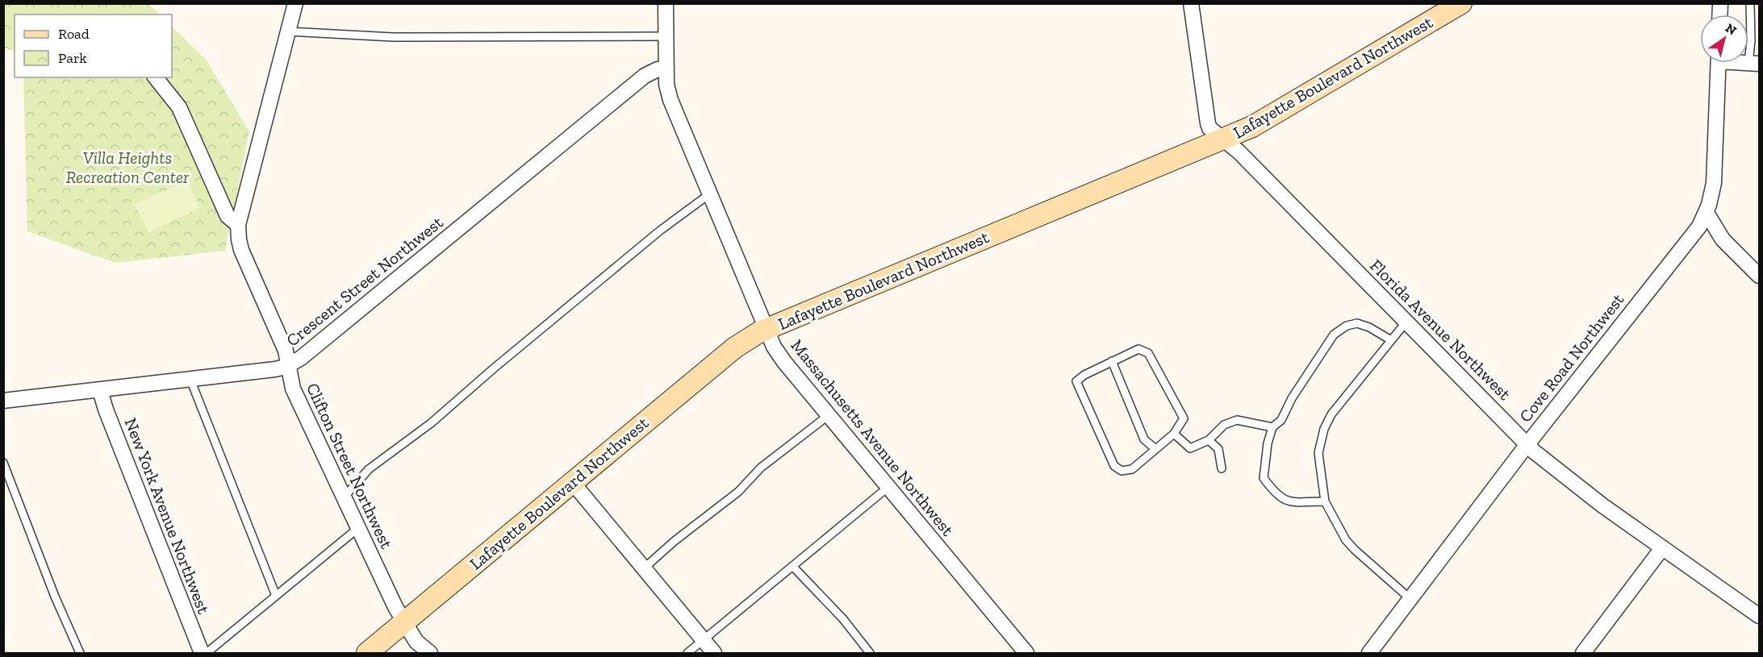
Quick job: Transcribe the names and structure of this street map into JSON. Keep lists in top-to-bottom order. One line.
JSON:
{"streets":{"main road":["Lafayette Boulevard Northwest"],"street":["Crescent Street Northwest","Florida Avenue Northwest","Cove Road Northwest","Massachusetts Avenue Northwest","Clifton Street Northwest","New York Avenue Northwest"]},"crossings":[["Lafayette Boulevard Northwest","Florida Avenue Northwest"],["Lafayette Boulevard Northwest","Massachusetts Avenue Northwest"],["Lafayette Boulevard Northwest","Clifton Street Northwest"],["Crescent Street Northwest","Massachusetts Avenue Northwest"],["Crescent Street Northwest","Clifton Street Northwest"],["Crescent Street Northwest","New York Avenue Northwest"],["Florida Avenue Northwest","Cove Road Northwest"]],"parks":["Villa Heights Recreation Center"],"legend":["Road","Park"],"north":"top right"}
